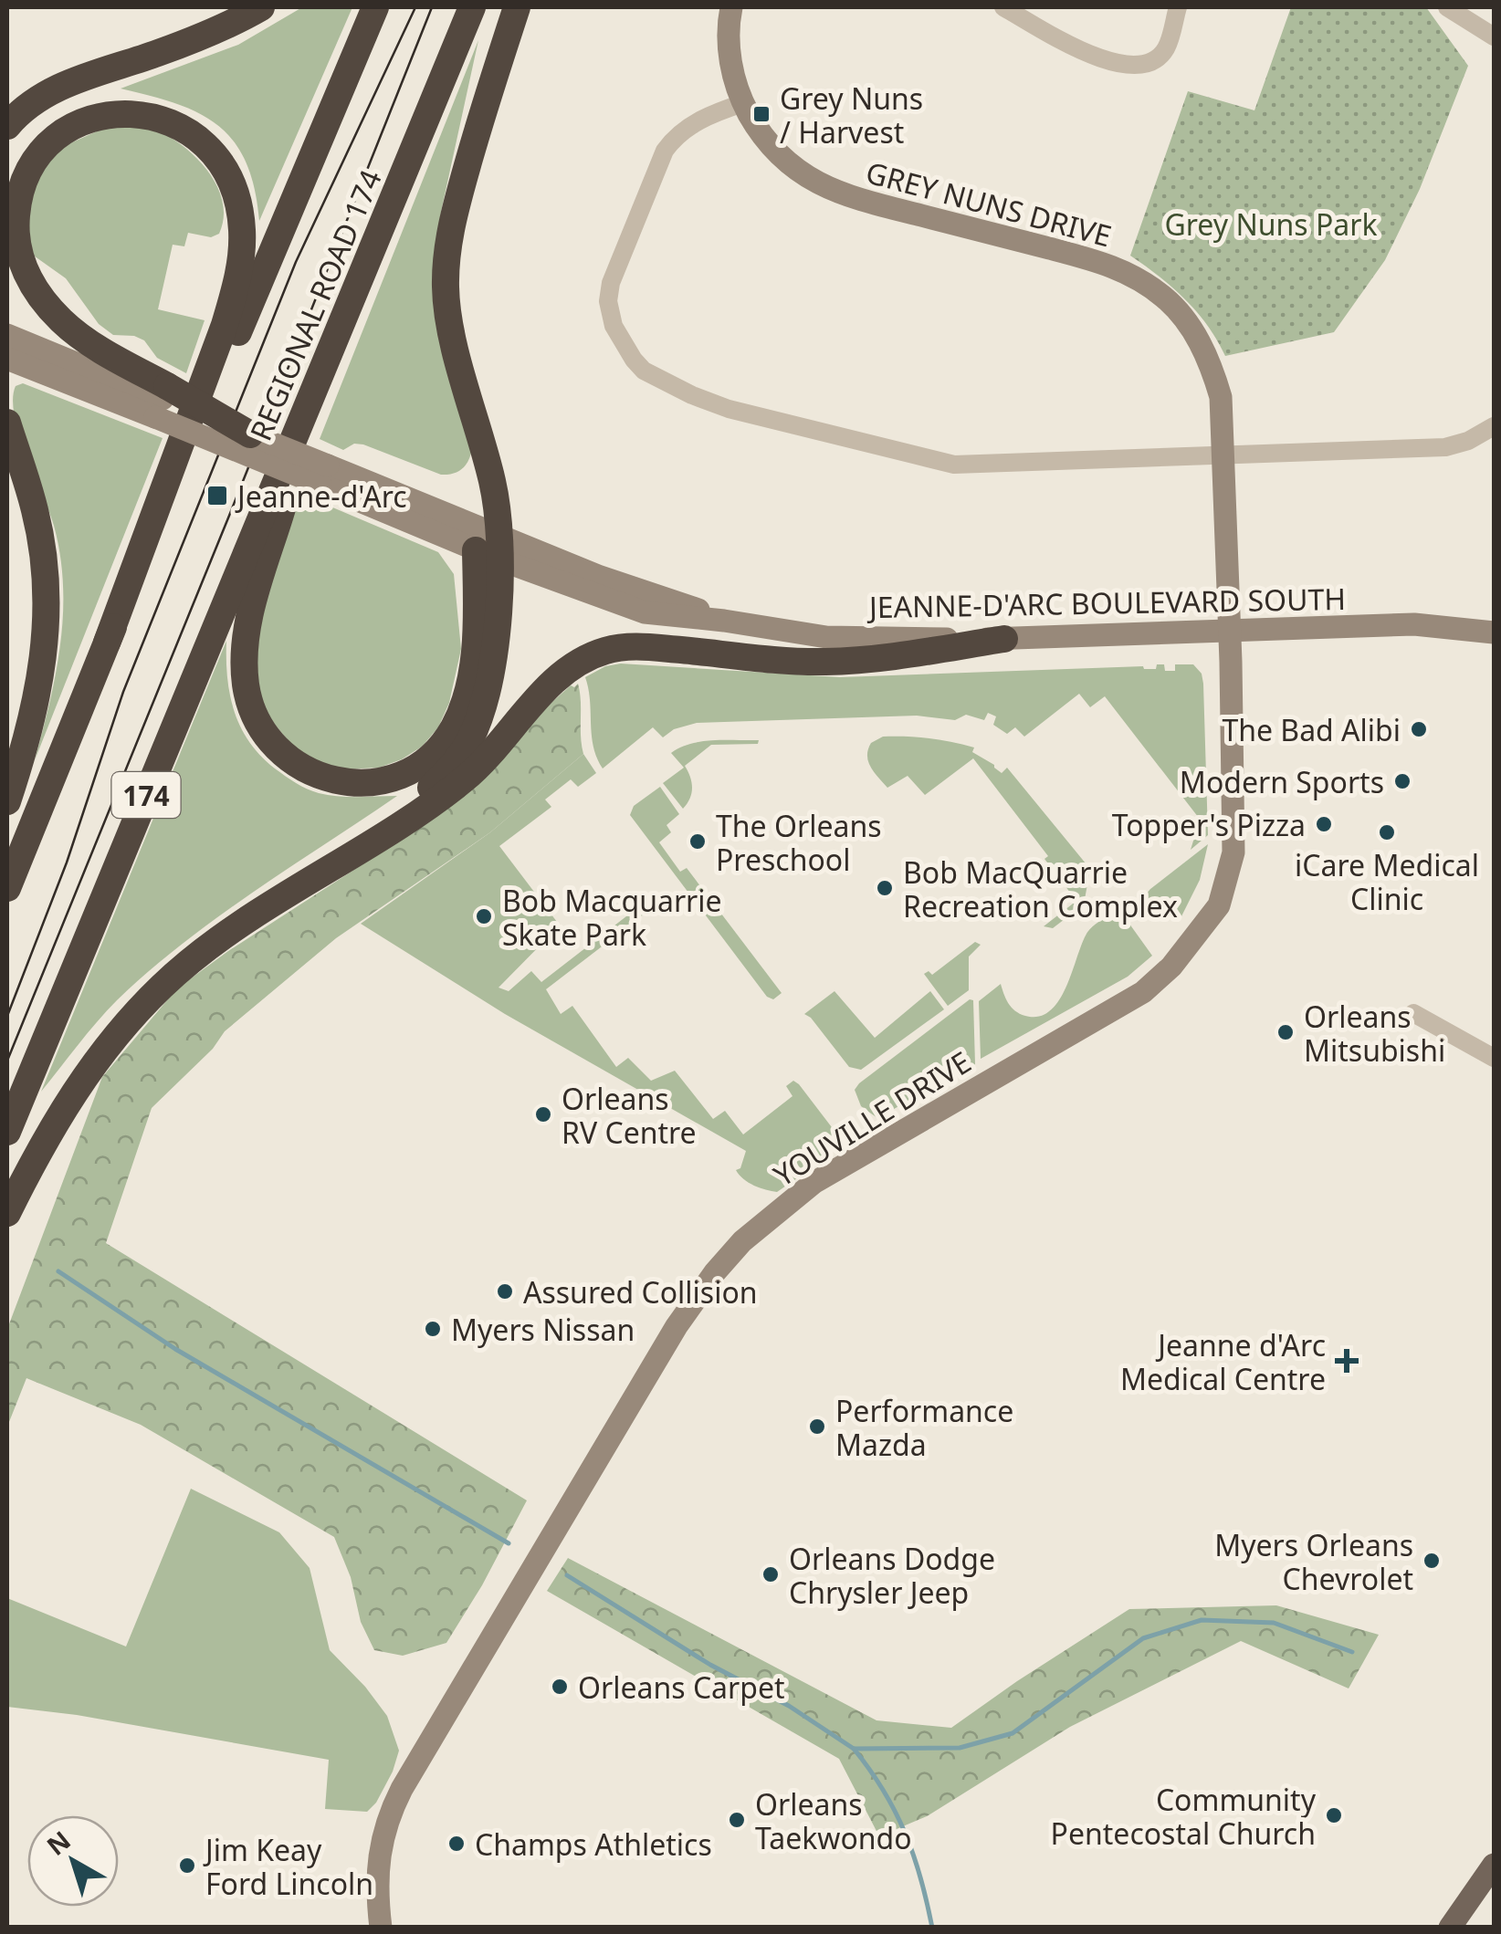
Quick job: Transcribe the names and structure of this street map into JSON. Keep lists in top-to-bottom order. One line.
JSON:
{"streets":{"highway":["REGIONAL ROAD 174","174"],"street":["GREY NUNS DRIVE","JEANNE-D'ARC BOULEVARD SOUTH","YOUVILLE DRIVE"]},"crossings":[["GREY NUNS DRIVE","JEANNE-D'ARC BOULEVARD SOUTH"],["GREY NUNS DRIVE","YOUVILLE DRIVE"],["JEANNE-D'ARC BOULEVARD SOUTH","YOUVILLE DRIVE"]],"parks":["Grey Nuns Park"],"places":{"transit":["Grey Nuns / Harvest","Jeanne-d'Arc"],"other":["The Bad Alibi","Modern Sports","Topper's Pizza","iCare Medical Clinic","The Orleans Preschool","Bob MacQuarrie Recreation Complex","Bob Macquarrie Skate Park","Orleans Mitsubishi","Orleans RV Centre","Assured Collision","Myers Nissan","Performance Mazda","Myers Orleans Chevrolet","Orleans Dodge Chrysler Jeep","Orleans Carpet","Community Pentecostal Church","Orleans Taekwondo","Champs Athletics","Jim Keay Ford Lincoln"],"health":["Jeanne d'Arc Medical Centre"]},"north":"top left"}
